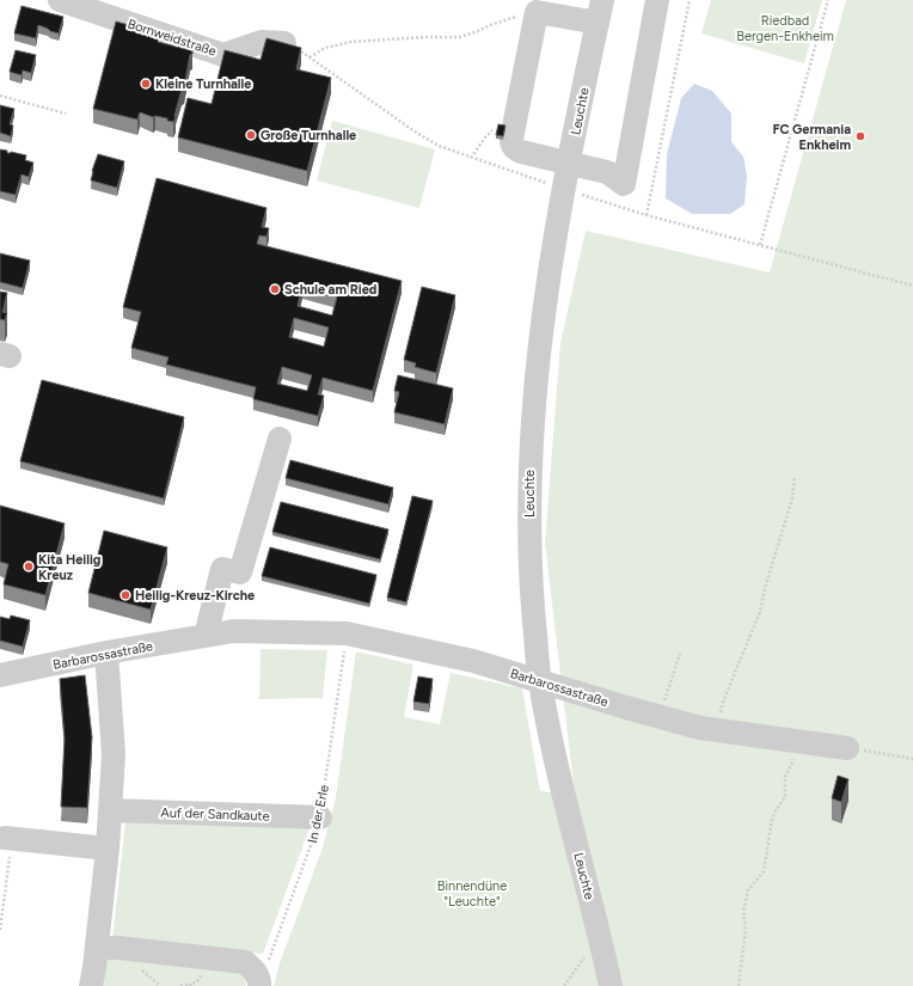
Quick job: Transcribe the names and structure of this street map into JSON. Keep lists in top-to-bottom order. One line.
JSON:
{"streets":{"street":["Bornweidstraße","Leuchte","Barbarossastraße","Auf der Sandkaute"],"path":["In der Erle"]},"crossings":[["Leuchte","Barbarossastraße"],["Barbarossastraße","In der Erle"],["Auf der Sandkaute","In der Erle"]],"parks":["Riedbad Bergen-Enkheim","Binnendüne \"Leuchte\""],"places":["Kleine Turnhalle","Große Turnhalle","FC Germania Enkheim","Schule am Ried","Kita Heilig Kreuz","Heilig-Kreuz-Kirche"]}
